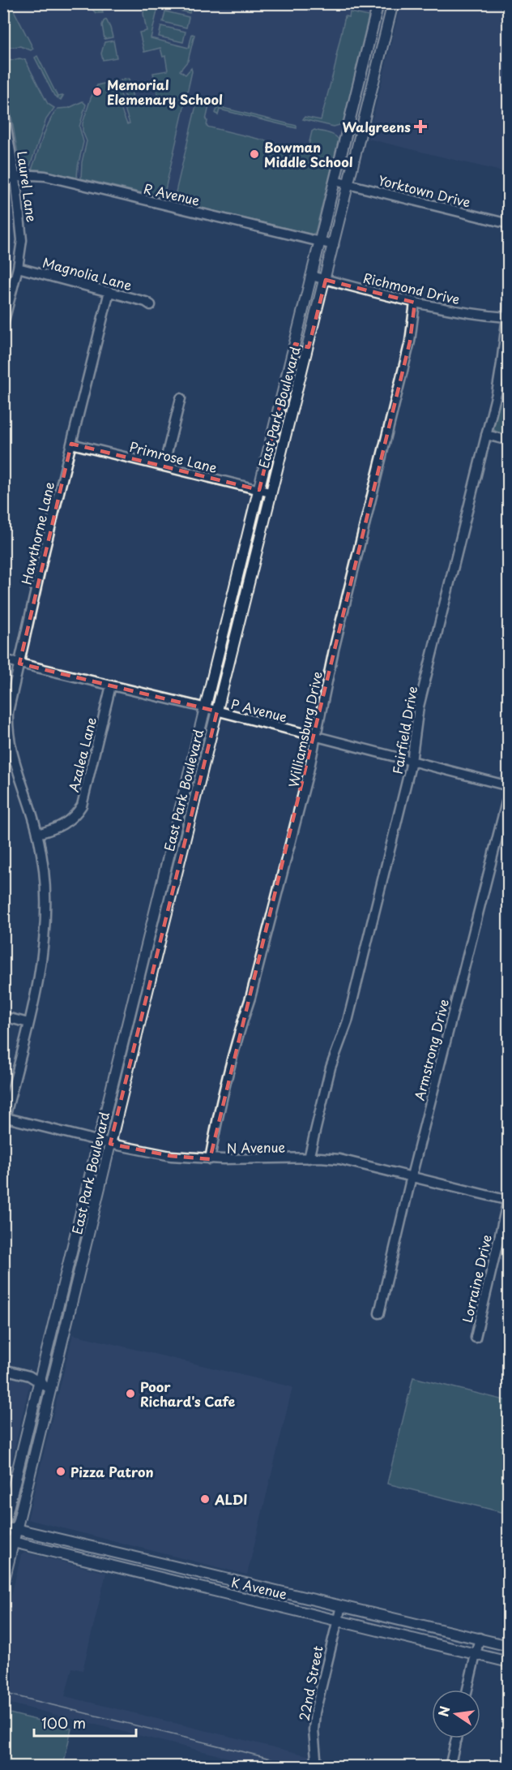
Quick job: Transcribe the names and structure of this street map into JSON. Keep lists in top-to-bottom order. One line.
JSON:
{"streets":{"main road":["East Park Boulevard","K Avenue"],"street":["Laurel Lane","Yorktown Drive","R Avenue","Magnolia Lane","Richmond Drive","Primrose Lane","Hawthorne Lane","P Avenue","Williamsburg Drive","Fairfield Drive","Azalea Lane","Armstrong Drive","N Avenue","Lorraine Drive","22nd Street"]},"crossings":[["Laurel Lane","R Avenue"],["Laurel Lane","Magnolia Lane"],["Yorktown Drive","East Park Boulevard"],["R Avenue","East Park Boulevard"],["Magnolia Lane","Hawthorne Lane"],["Richmond Drive","East Park Boulevard"],["Richmond Drive","Williamsburg Drive"],["Richmond Drive","Fairfield Drive"],["East Park Boulevard","Primrose Lane"],["East Park Boulevard","P Avenue"],["East Park Boulevard","N Avenue"],["East Park Boulevard","K Avenue"],["Primrose Lane","Hawthorne Lane"],["Hawthorne Lane","P Avenue"],["Hawthorne Lane","Azalea Lane"],["Hawthorne Lane","N Avenue"],["P Avenue","Williamsburg Drive"],["P Avenue","Fairfield Drive"],["P Avenue","Azalea Lane"],["Williamsburg Drive","N Avenue"],["Fairfield Drive","N Avenue"],["Armstrong Drive","N Avenue"],["N Avenue","Lorraine Drive"],["K Avenue","22nd Street"]],"places":{"other":["Memorial Elemenary School","Bowman Middle School","Poor Richard's Cafe","Pizza Patron","ALDI"],"health":["Walgreens"]},"scale_bar":"100 m","north":"left"}
